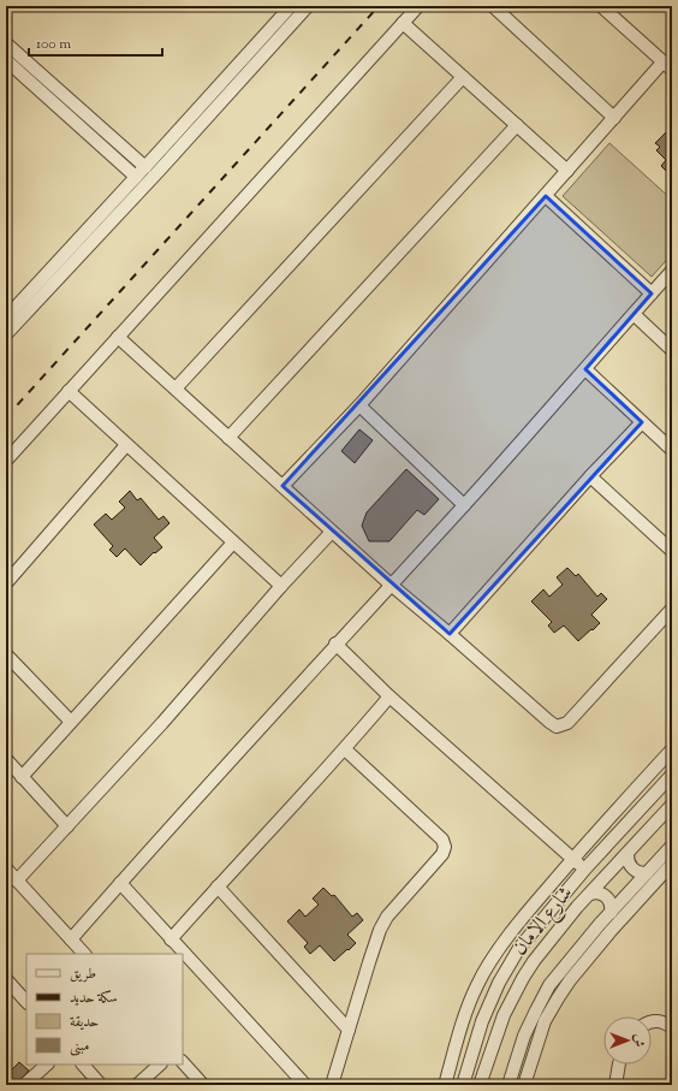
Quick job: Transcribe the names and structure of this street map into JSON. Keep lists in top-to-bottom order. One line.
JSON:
{"streets":{"street":["شارع الامان"]},"legend":["طريق","سكة حديد","حديقة","مبنى"],"scale_bar":"100 m","north":"right"}
